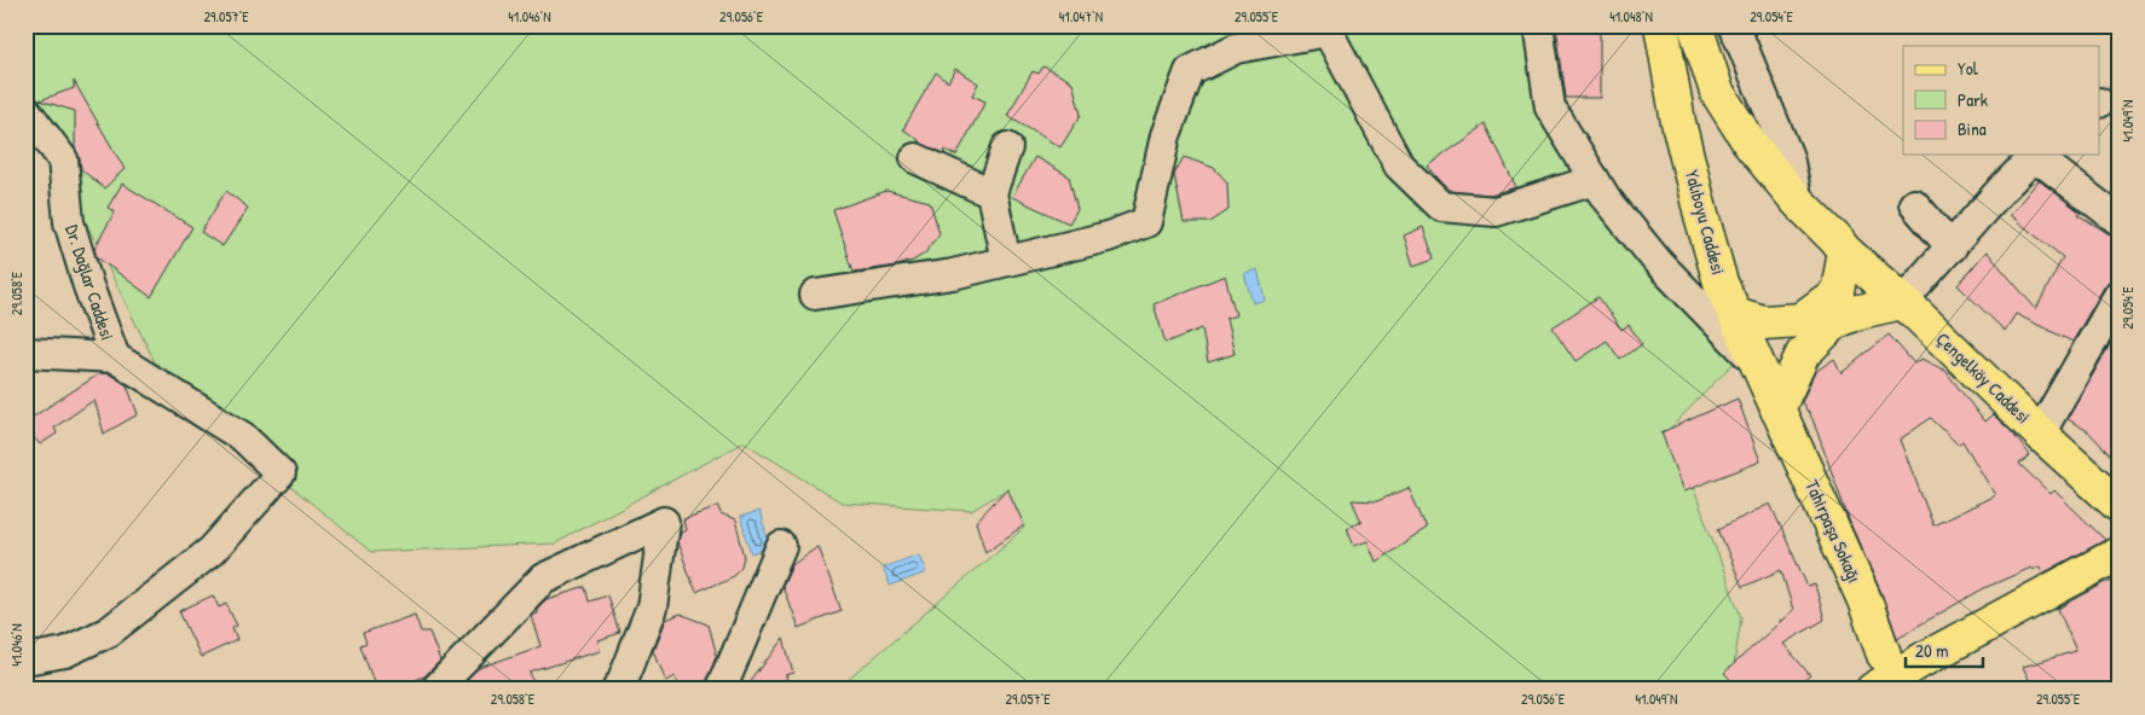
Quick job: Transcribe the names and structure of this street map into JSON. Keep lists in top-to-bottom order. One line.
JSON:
{"streets":{"main road":["Yalıboyu Caddesi","Çengelköy Caddesi","Tahirpaşa Sokağı"],"street":["Dr. Dağlar Caddesi"]},"crossings":[["Yalıboyu Caddesi","Tahirpaşa Sokağı"]],"legend":["Yol","Park","Bina"],"scale_bar":"20 m","coordinates":["29.057°E","41.046°N","29.056°E","41.047°N","29.055°E","41.048°N","29.054°E","41.049°N","29.058°E"]}
